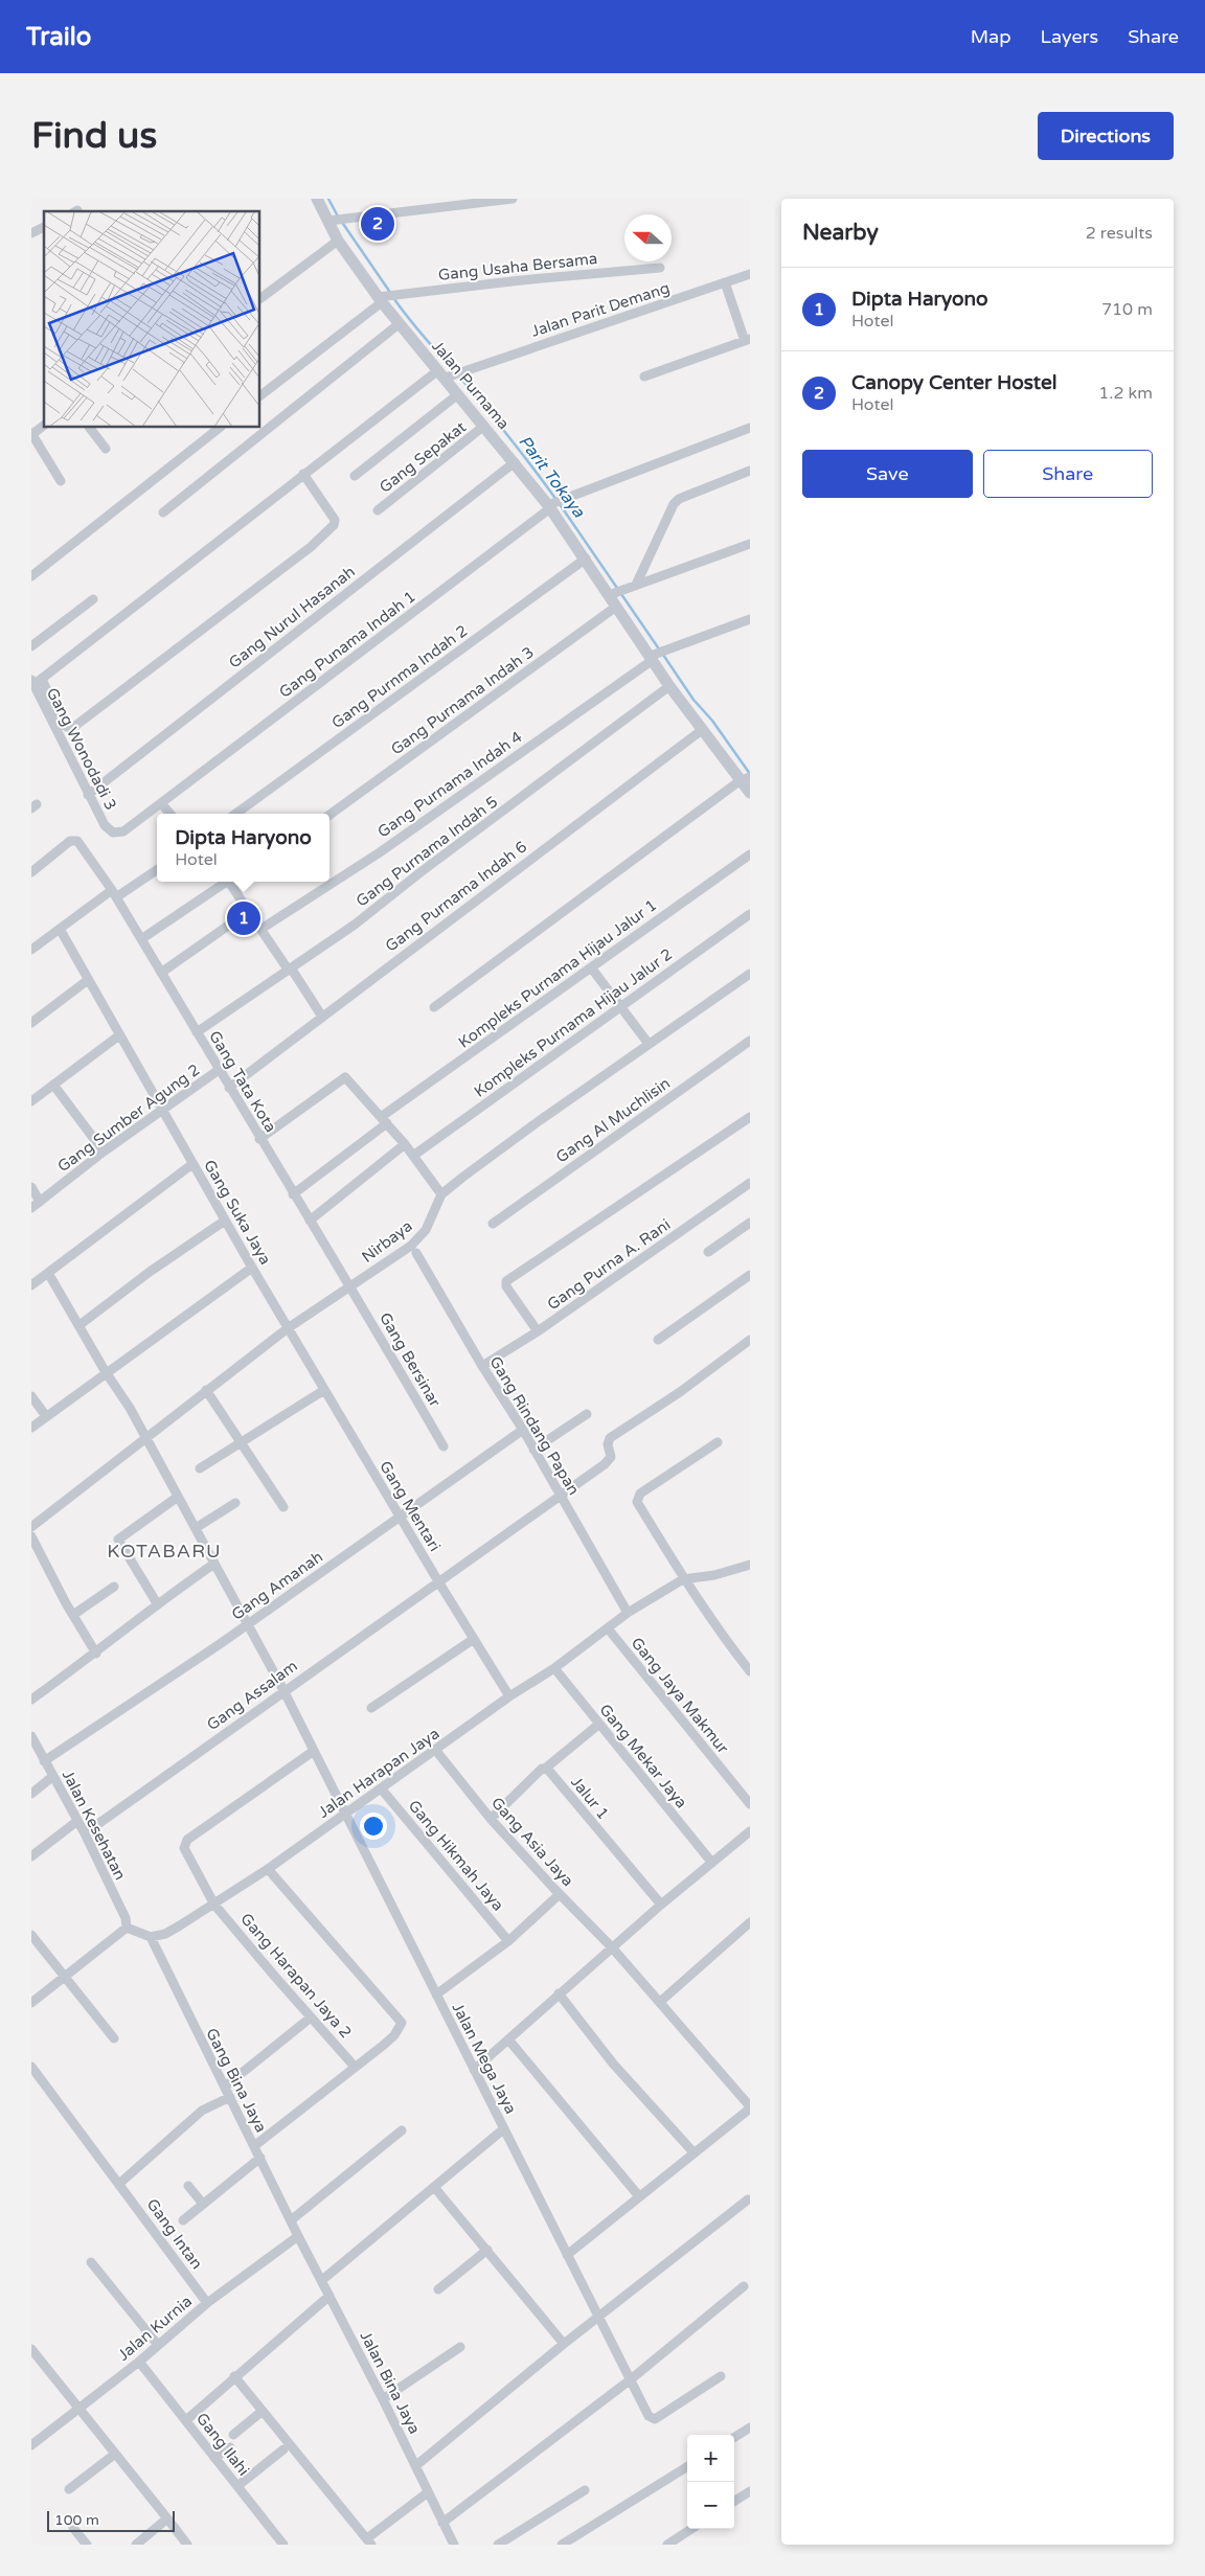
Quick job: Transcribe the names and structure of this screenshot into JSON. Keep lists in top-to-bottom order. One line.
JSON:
{"streets":{"street":["Gang Usaha Bersama","Jalan Parit Demang","Jalan Purnama","Gang Sepakat","Gang Nurul Hasanah","Gang Punama Indah 1","Gang Purnma Indah 2","Gang Purnama Indah 3","Gang Wonodadi 3","Gang Purnama Indah 4","Gang Purnama Indah 5","Gang Purnama Indah 6","Kompleks Purnama Hijau Jalur 1","Kompleks Purnama Hijau Jalur 2","Gang Tata Kota","Gang Sumber Agung 2","Gang Al Muchlisin","Gang Suka Jaya","Nirbaya","Gang Purna A. Rani","Gang Bersinar","Gang Rindang Papan","Gang Mentari","Gang Amanah","Gang Assalam","Gang Jaya Makmur","Gang Mekar Jaya","Jalan Harapan Jaya","Jalur 1","Jalan Kesehatan","Gang Asia Jaya","Gang Hikmah Jaya","Gang Harapan Jaya 2","Jalan Mega Jaya","Gang Bina Jaya","Gang Intan","Jalan Kurnia","Jalan Bina Jaya","Gang Ilahi"]},"crossings":[["Gang Usaha Bersama","Jalan Purnama"],["Jalan Parit Demang","Jalan Purnama"],["Jalan Purnama","Gang Sepakat"],["Jalan Purnama","Gang Nurul Hasanah"],["Jalan Purnama","Gang Punama Indah 1"],["Jalan Purnama","Gang Purnma Indah 2"],["Jalan Purnama","Gang Purnama Indah 3"],["Jalan Purnama","Gang Purnama Indah 4"],["Jalan Purnama","Gang Purnama Indah 5"],["Jalan Purnama","Gang Purnama Indah 6"],["Gang Nurul Hasanah","Gang Wonodadi 3"],["Gang Punama Indah 1","Gang Wonodadi 3"],["Gang Purnama Indah 5","Gang Tata Kota"],["Gang Purnama Indah 6","Gang Tata Kota"],["Kompleks Purnama Hijau Jalur 1","Gang Tata Kota"],["Gang Tata Kota","Gang Sumber Agung 2"],["Gang Tata Kota","Nirbaya"],["Gang Tata Kota","Gang Bersinar"],["Gang Sumber Agung 2","Gang Suka Jaya"],["Gang Suka Jaya","Nirbaya"],["Gang Suka Jaya","Gang Mentari"],["Nirbaya","Gang Bersinar"],["Nirbaya","Gang Rindang Papan"],["Nirbaya","Gang Mentari"],["Nirbaya","Jalan Mega Jaya"],["Gang Purna A. Rani","Gang Rindang Papan"],["Gang Rindang Papan","Gang Amanah"],["Gang Rindang Papan","Gang Assalam"],["Gang Rindang Papan","Jalan Harapan Jaya"],["Gang Mentari","Gang Amanah"],["Gang Mentari","Gang Assalam"],["Gang Mentari","Jalan Harapan Jaya"],["Gang Amanah","Jalan Kesehatan"],["Gang Amanah","Jalan Mega Jaya"],["Gang Assalam","Jalan Kesehatan"],["Gang Assalam","Jalan Mega Jaya"],["Gang Jaya Makmur","Jalan Harapan Jaya"],["Gang Mekar Jaya","Jalan Harapan Jaya"],["Jalan Harapan Jaya","Gang Asia Jaya"],["Jalan Harapan Jaya","Gang Hikmah Jaya"],["Jalan Harapan Jaya","Gang Harapan Jaya 2"],["Jalan Harapan Jaya","Jalan Mega Jaya"],["Jalan Harapan Jaya","Gang Bina Jaya"],["Gang Harapan Jaya 2","Jalan Mega Jaya"],["Gang Bina Jaya","Jalan Kurnia"],["Gang Bina Jaya","Jalan Bina Jaya"],["Gang Intan","Jalan Kurnia"],["Jalan Kurnia","Jalan Bina Jaya"],["Jalan Kurnia","Gang Ilahi"]],"districts":["KOTABARU"],"water":["Parit Tokaya"],"scale_bar":"100 m","north":"left","page":{"header":"Trailo","nav":["Map","Layers","Share"],"buttons":["Directions",["Save","Share"]],"title":"Find us","heading":["Nearby","2 results"],"pins":["2","1"],"list":[{"mark":"1","name":"Dipta Haryono","note":"Hotel","value":"710 m"},{"mark":"2","name":"Canopy Center Hostel","note":"Hotel","value":"1.2 km"}],"popup":["Dipta Haryono","Hotel"],"map_buttons":["+","−"],"scale":"100 m"}}
